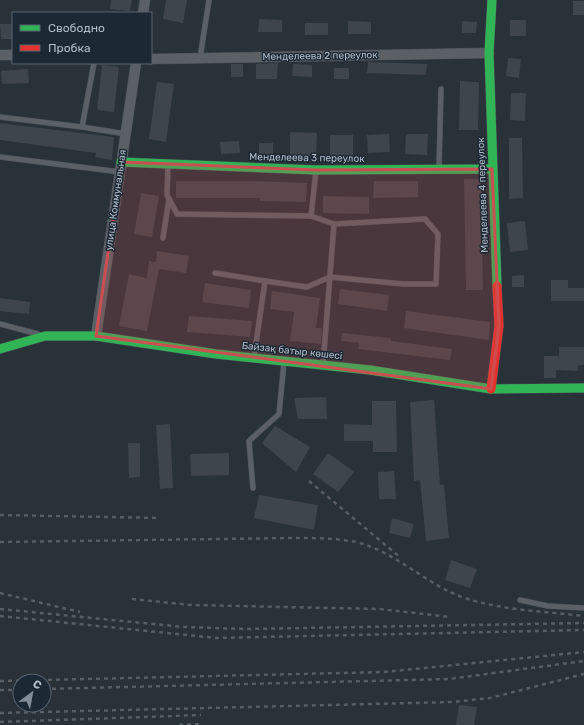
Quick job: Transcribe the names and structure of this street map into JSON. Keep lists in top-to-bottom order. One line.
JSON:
{"streets":{"street":["Менделеева 2 переулок","Менделеева 3 переулок","Менделеева 4 переулок","улица Коммунальная","Байзақ батыр көшесі"]},"crossings":[["Менделеева 2 переулок","Менделеева 4 переулок"],["Менделеева 3 переулок","Менделеева 4 переулок"],["Менделеева 3 переулок","улица Коммунальная"],["Менделеева 4 переулок","Байзақ батыр көшесі"],["улица Коммунальная","Байзақ батыр көшесі"]],"legend":["Свободно","Пробка"],"north":"top right"}
